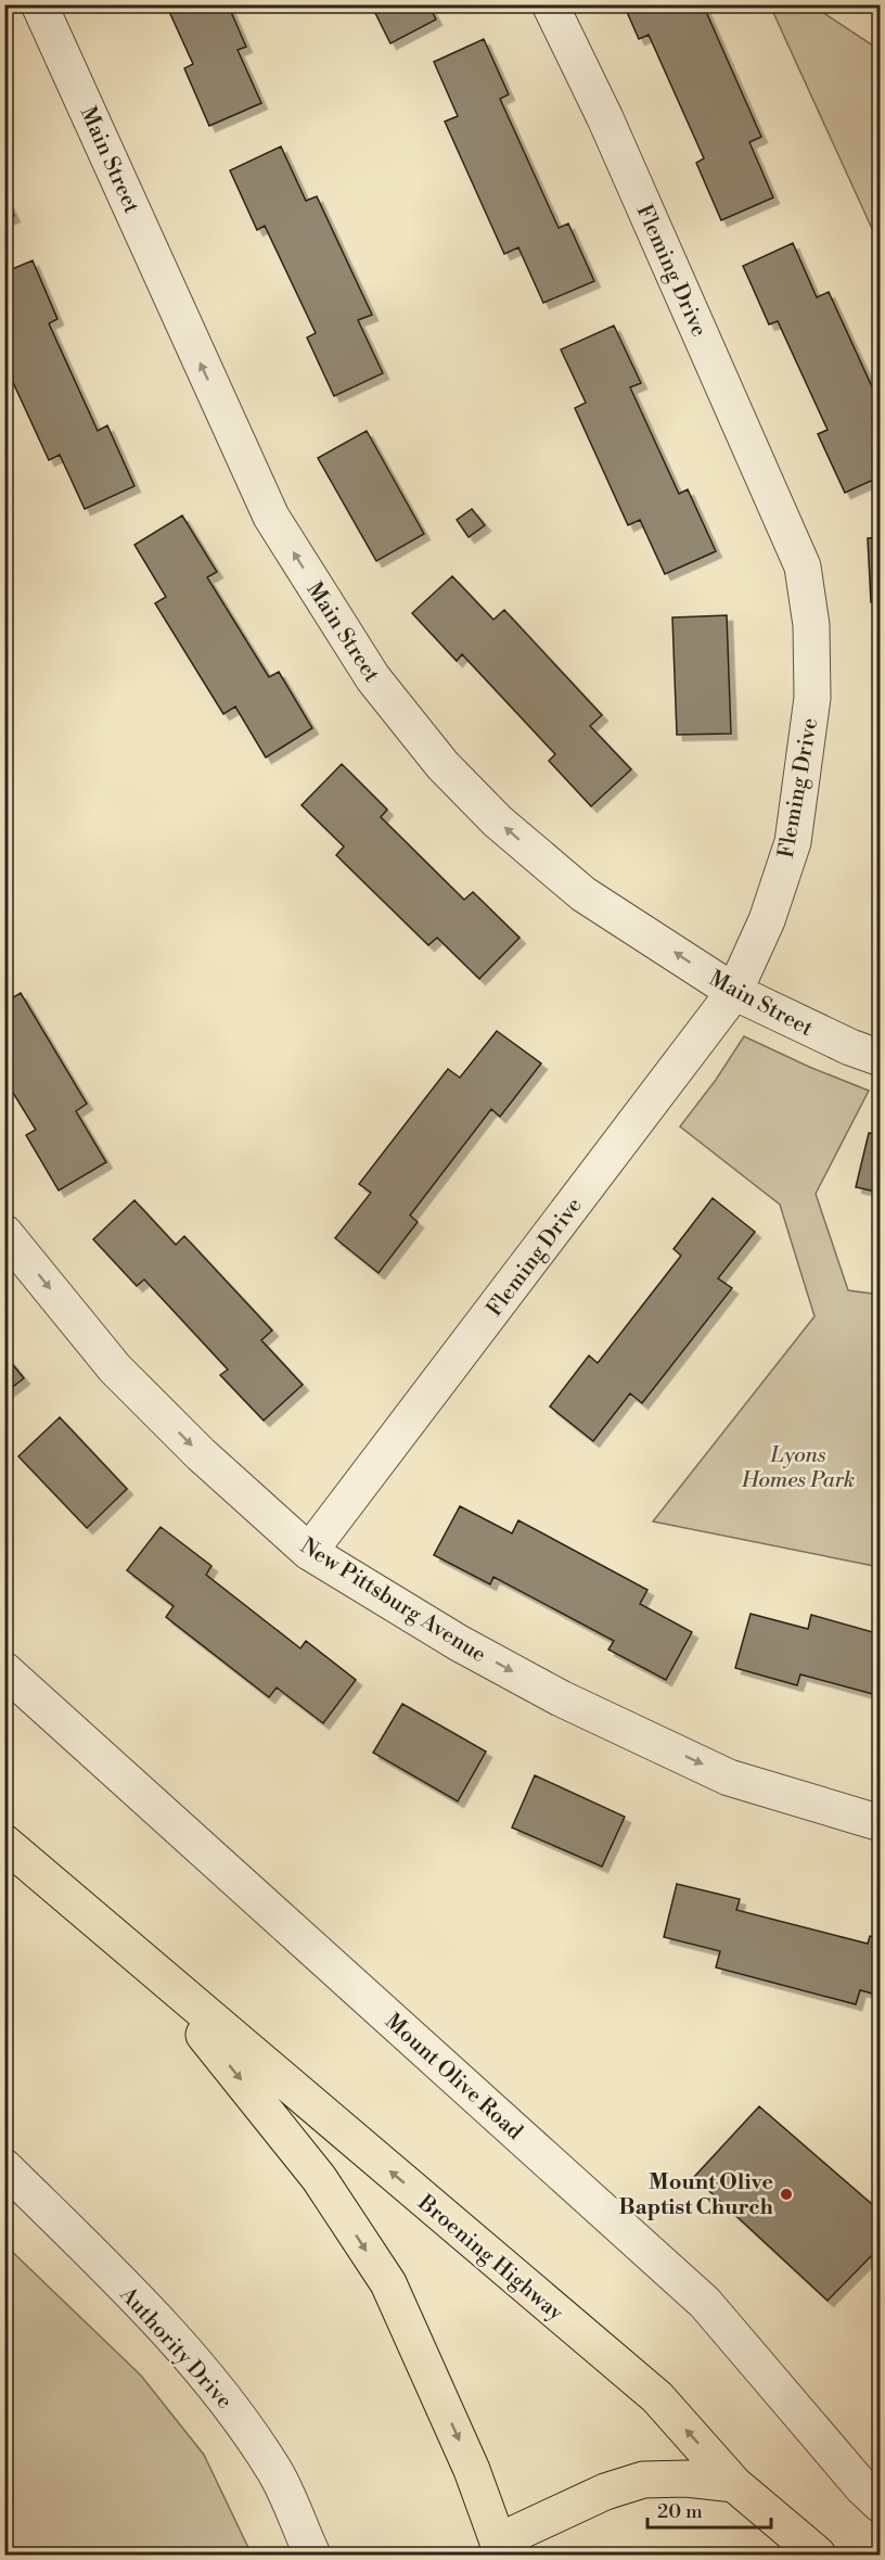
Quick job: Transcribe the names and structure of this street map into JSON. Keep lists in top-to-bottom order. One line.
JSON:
{"streets":{"main road":["Broening Highway"],"street":["Main Street","Fleming Drive","New Pittsburg Avenue","Mount Olive Road","Authority Drive"]},"crossings":[["Main Street","Fleming Drive"],["Fleming Drive","New Pittsburg Avenue"]],"one_way":["Main Street","New Pittsburg Avenue"],"parks":["Lyons Homes Park"],"places":["Mount Olive Baptist Church"],"scale_bar":"20 m"}
